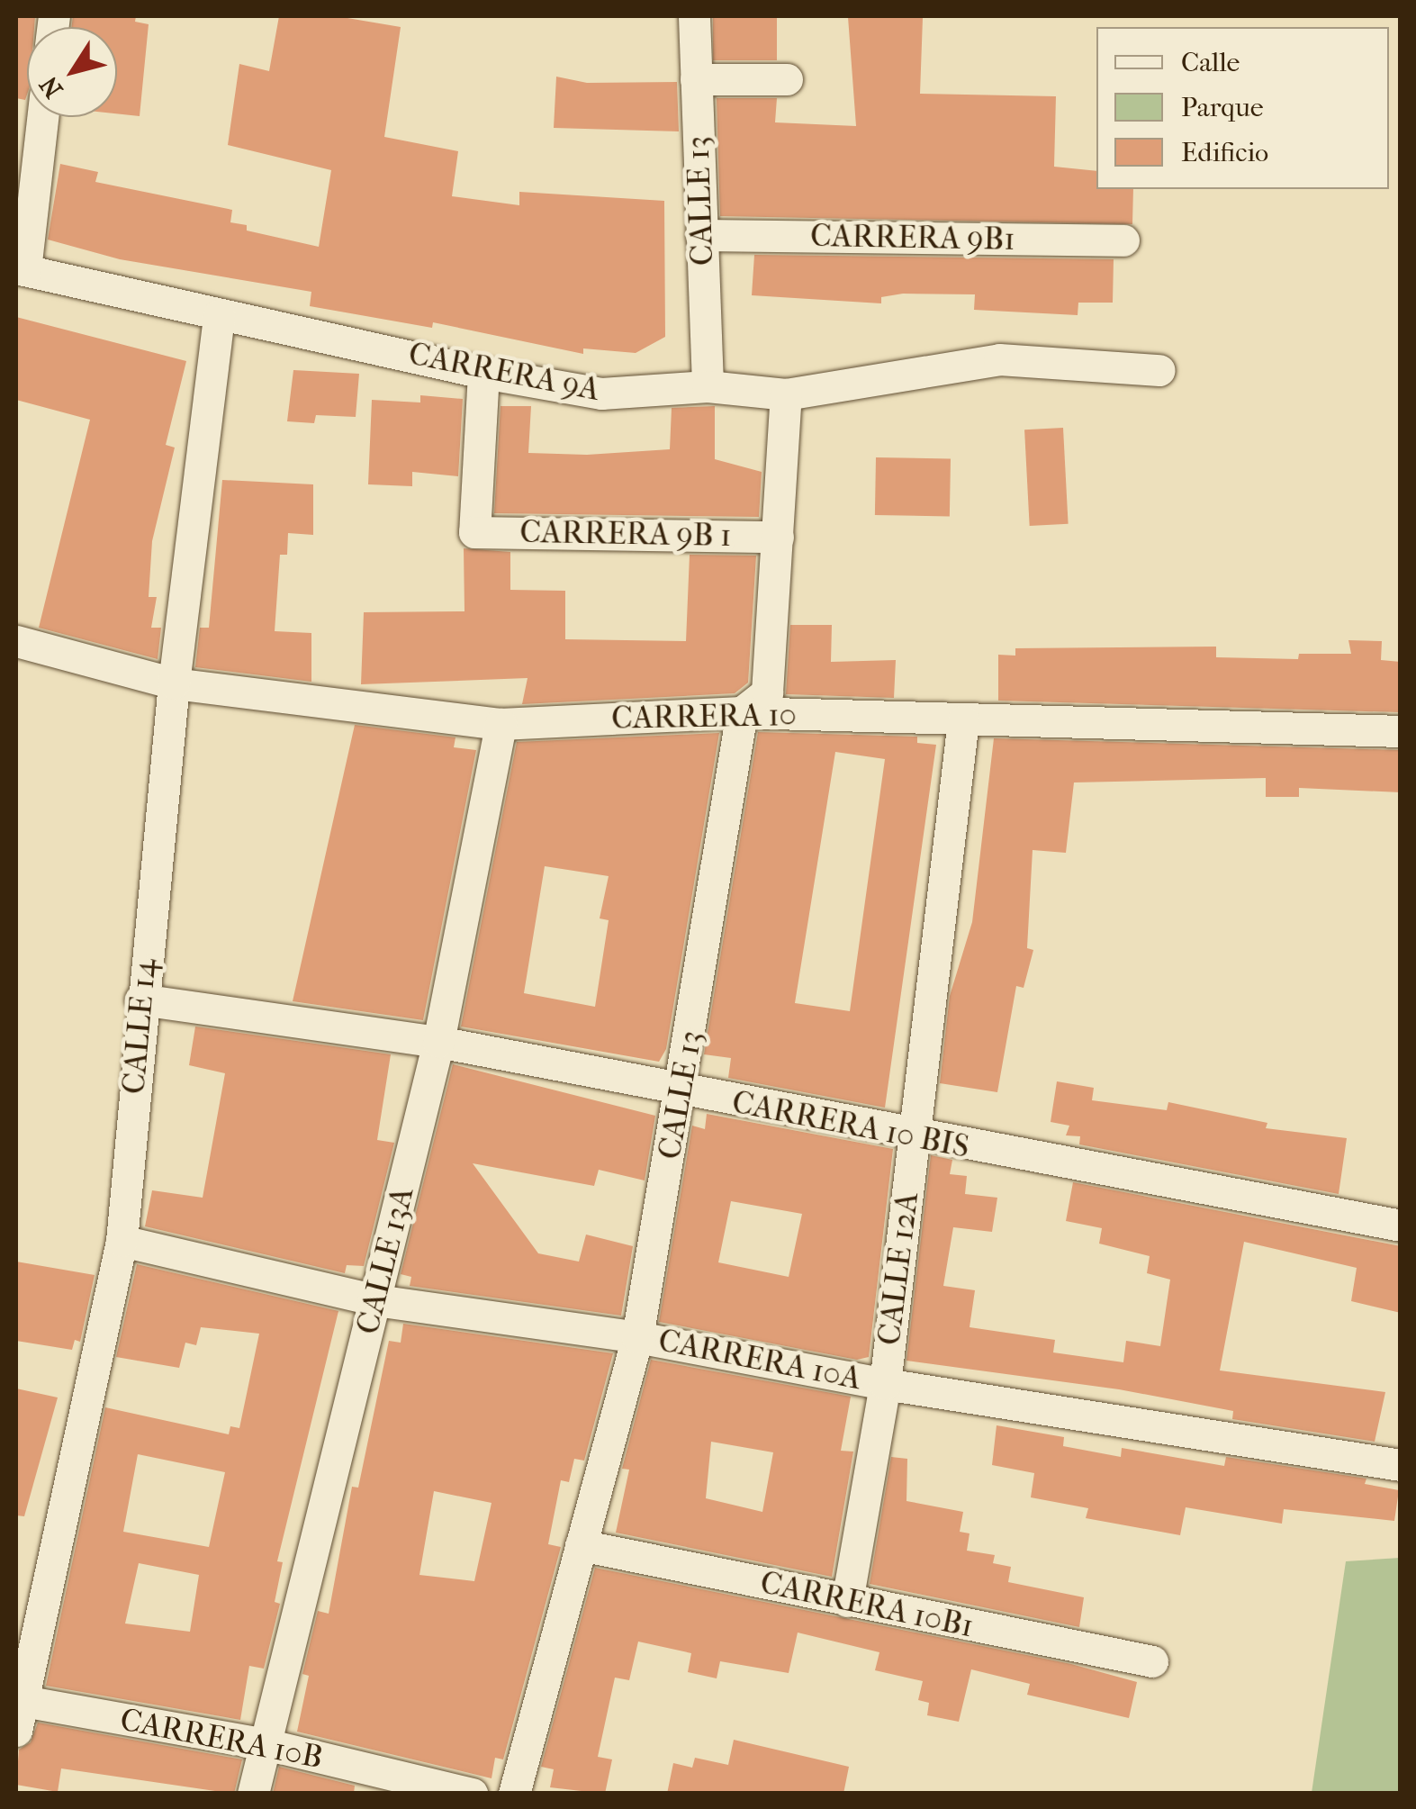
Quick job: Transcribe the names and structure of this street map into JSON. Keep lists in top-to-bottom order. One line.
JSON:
{"streets":{"street":["CALLE 13","CARRERA 9B1","CARRERA 9A","CARRERA 9B 1","CARRERA 10","CALLE 14","CARRERA 10 BIS","CALLE 13A","CALLE 12A","CARRERA 10A","CARRERA 10B1","CARRERA 10B"]},"crossings":[["CALLE 13","CARRERA 9B1"],["CALLE 13","CARRERA 9A"],["CALLE 13","CARRERA 9B 1"],["CALLE 13","CARRERA 10"],["CALLE 13","CARRERA 10 BIS"],["CALLE 13","CARRERA 10A"],["CALLE 13","CARRERA 10B1"],["CARRERA 9A","CARRERA 9B 1"],["CARRERA 9A","CALLE 14"],["CARRERA 10","CALLE 14"],["CARRERA 10","CALLE 13A"],["CARRERA 10","CALLE 12A"],["CALLE 14","CARRERA 10 BIS"],["CALLE 14","CARRERA 10A"],["CALLE 14","CARRERA 10B"],["CARRERA 10 BIS","CALLE 13A"],["CARRERA 10 BIS","CALLE 12A"],["CALLE 13A","CARRERA 10A"],["CALLE 13A","CARRERA 10B"],["CALLE 12A","CARRERA 10A"],["CALLE 12A","CARRERA 10B1"]],"legend":["Calle","Parque","Edificio"],"north":"bottom left"}
